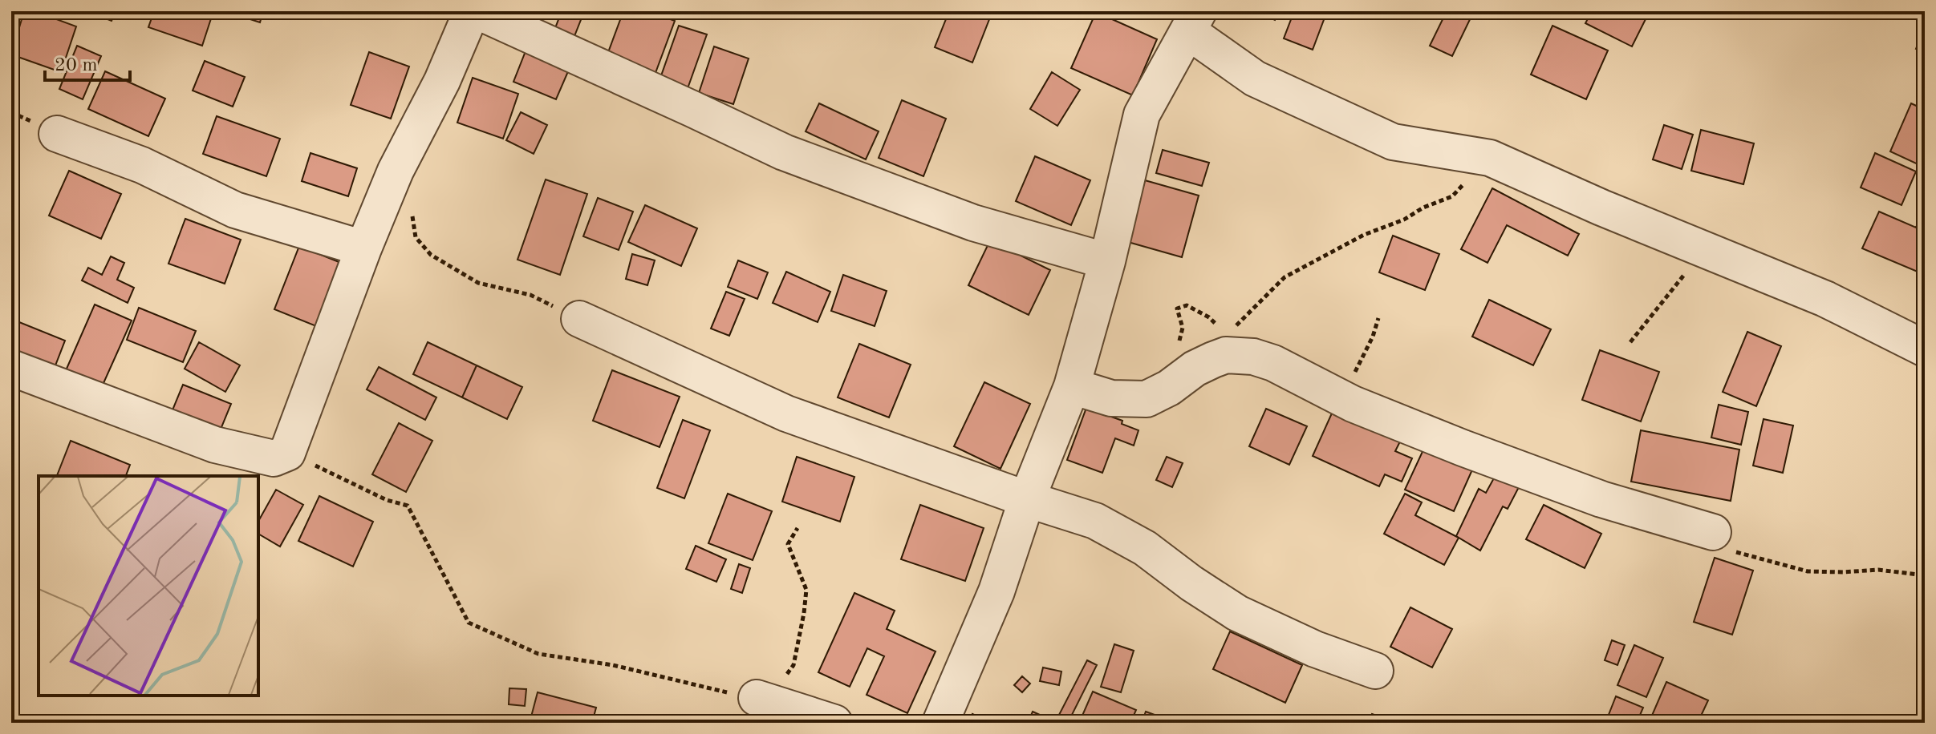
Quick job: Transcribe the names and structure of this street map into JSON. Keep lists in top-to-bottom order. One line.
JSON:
{"scale_bar":"20 m"}
